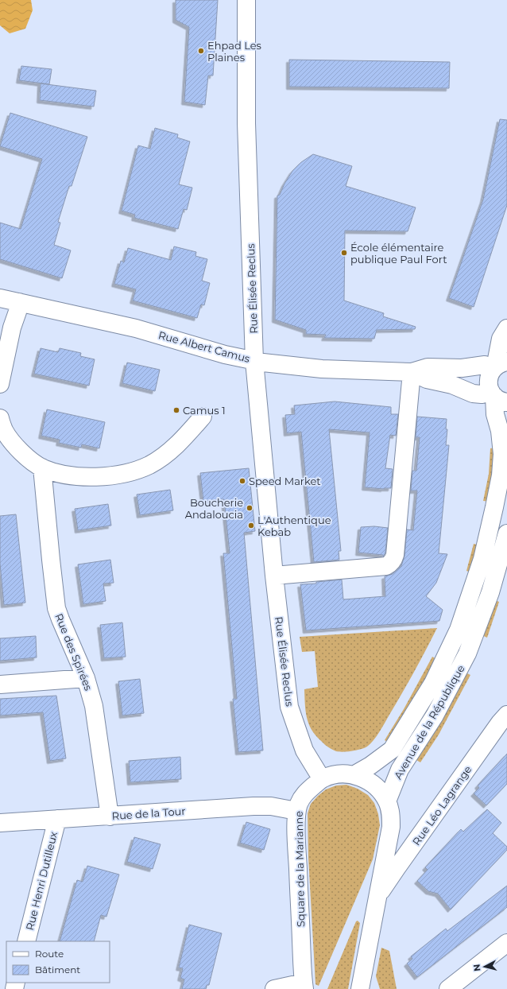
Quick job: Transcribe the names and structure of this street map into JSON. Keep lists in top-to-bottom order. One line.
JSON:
{"streets":{"street":["Rue Élisée Reclus","Rue Albert Camus","Rue des Spirées","Avenue de la République","Rue Léo Lagrange","Rue de la Tour","Square de la Marianne","Rue Henri Dutilleux"]},"crossings":[["Rue Élisée Reclus","Rue Albert Camus"],["Rue Élisée Reclus","Square de la Marianne"],["Rue Albert Camus","Avenue de la République"],["Rue des Spirées","Rue de la Tour"],["Avenue de la République","Square de la Marianne"],["Rue Léo Lagrange","Square de la Marianne"],["Rue de la Tour","Square de la Marianne"],["Rue de la Tour","Rue Henri Dutilleux"]],"places":["Ehpad Les Plaines","École élémentaire publique Paul Fort","Camus 1","Speed Market","Boucherie Andaloucia","L'Authentique Kebab"],"legend":["Route","Bâtiment"],"north":"left"}
